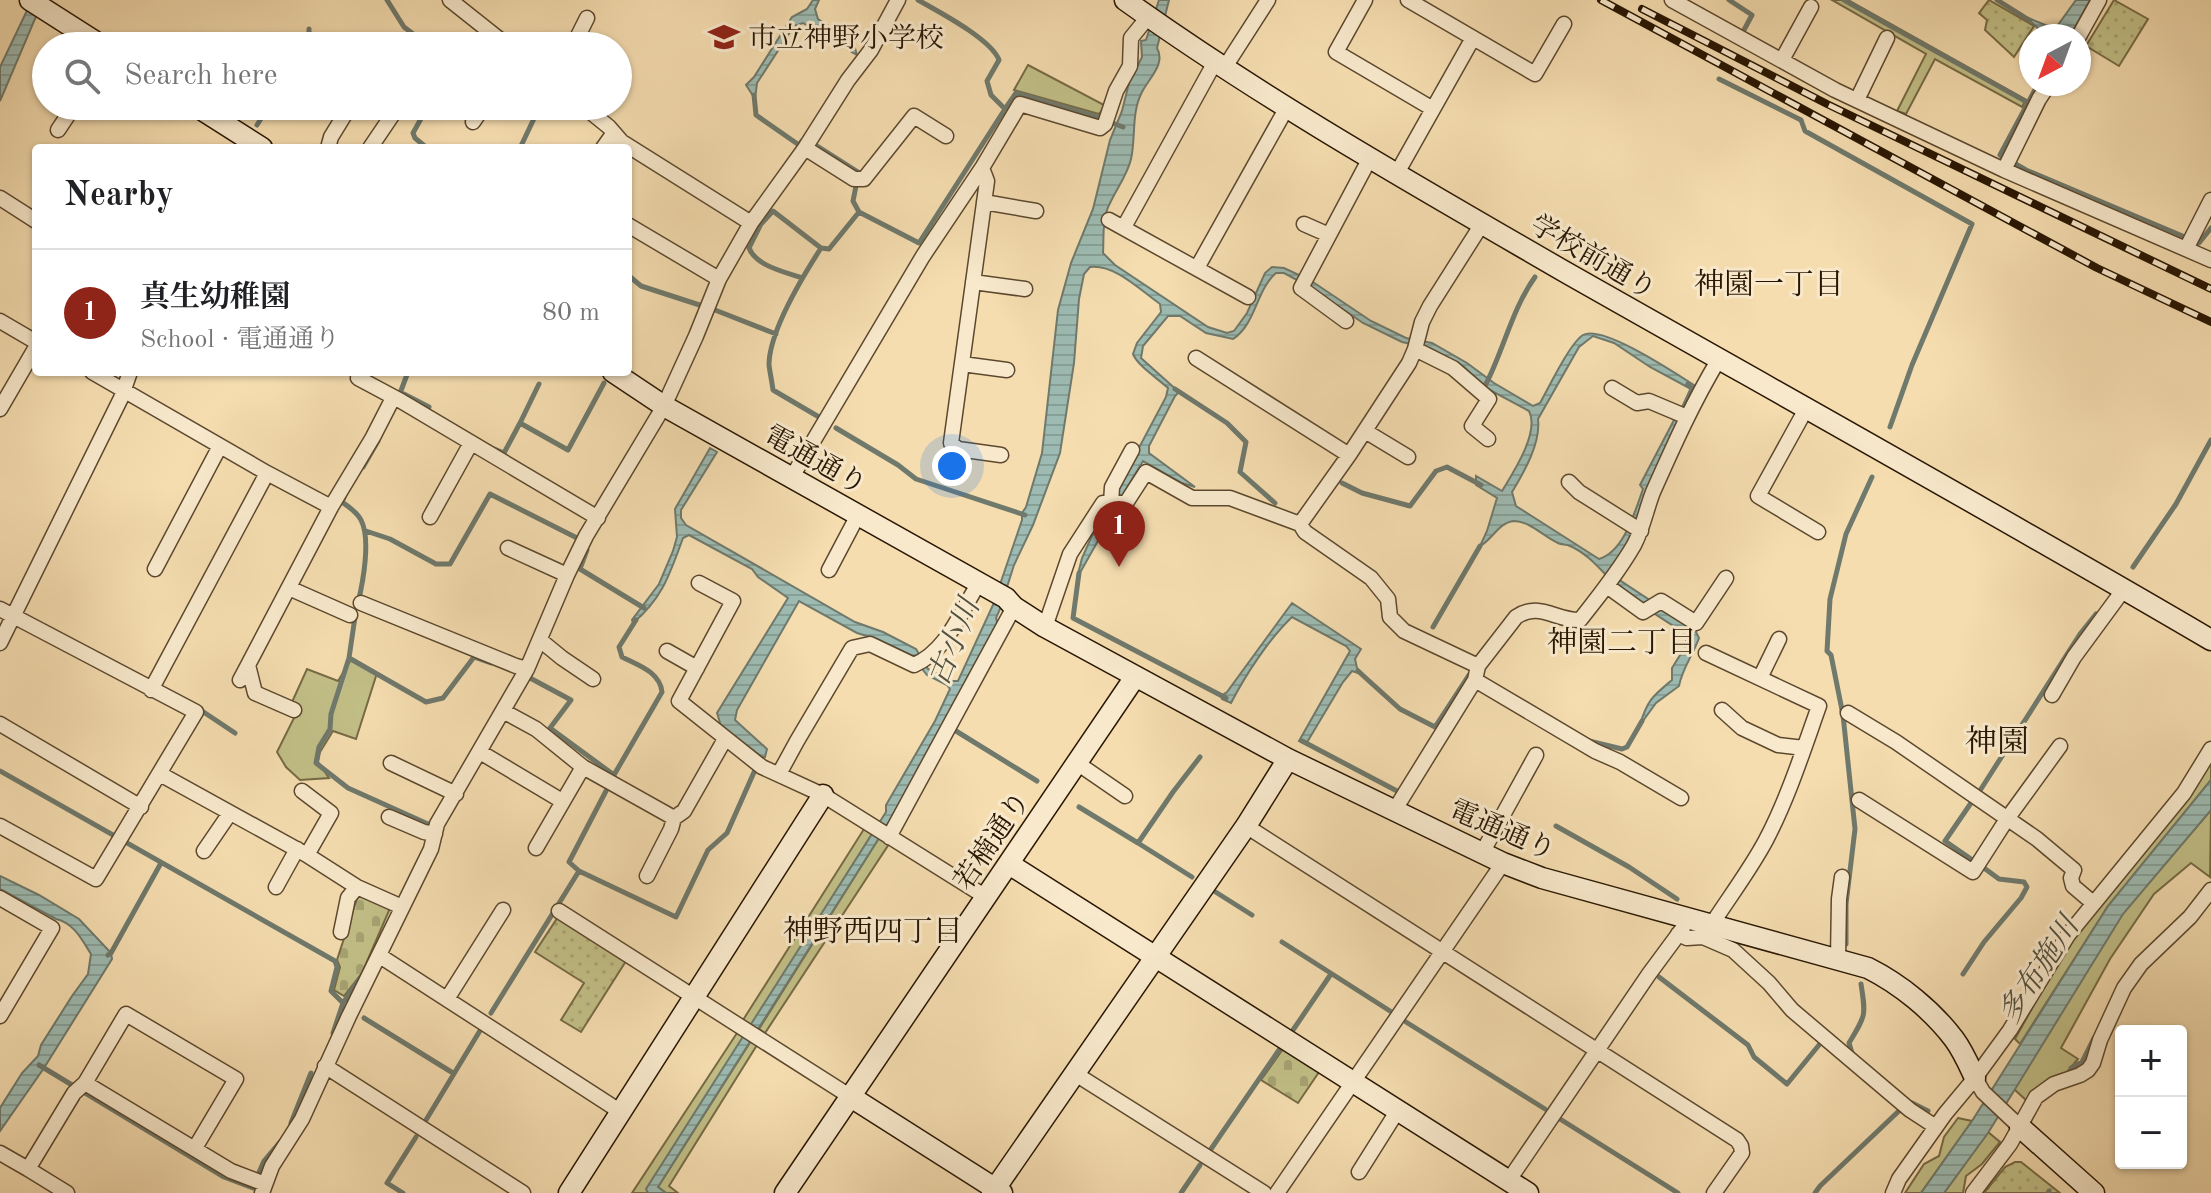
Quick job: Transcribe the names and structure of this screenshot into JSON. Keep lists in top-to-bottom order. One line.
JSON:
{"streets":{"street":["学校前通り","電通通り","若楠通り"]},"crossings":[["電通通り","若楠通り"]],"districts":["神園一丁目","神園二丁目","神園","神野西四丁目"],"water":["古小川","多布施川"],"places":{"school or university":["市立神野小学校"]},"north":"bottom left","page":{"search":"Search here","heading":"Nearby","list":[{"mark":"1","name":"真生幼稚園","note":"School · 電通通り","value":"80 m"}],"pins":"1","map_buttons":["+","−"]}}
